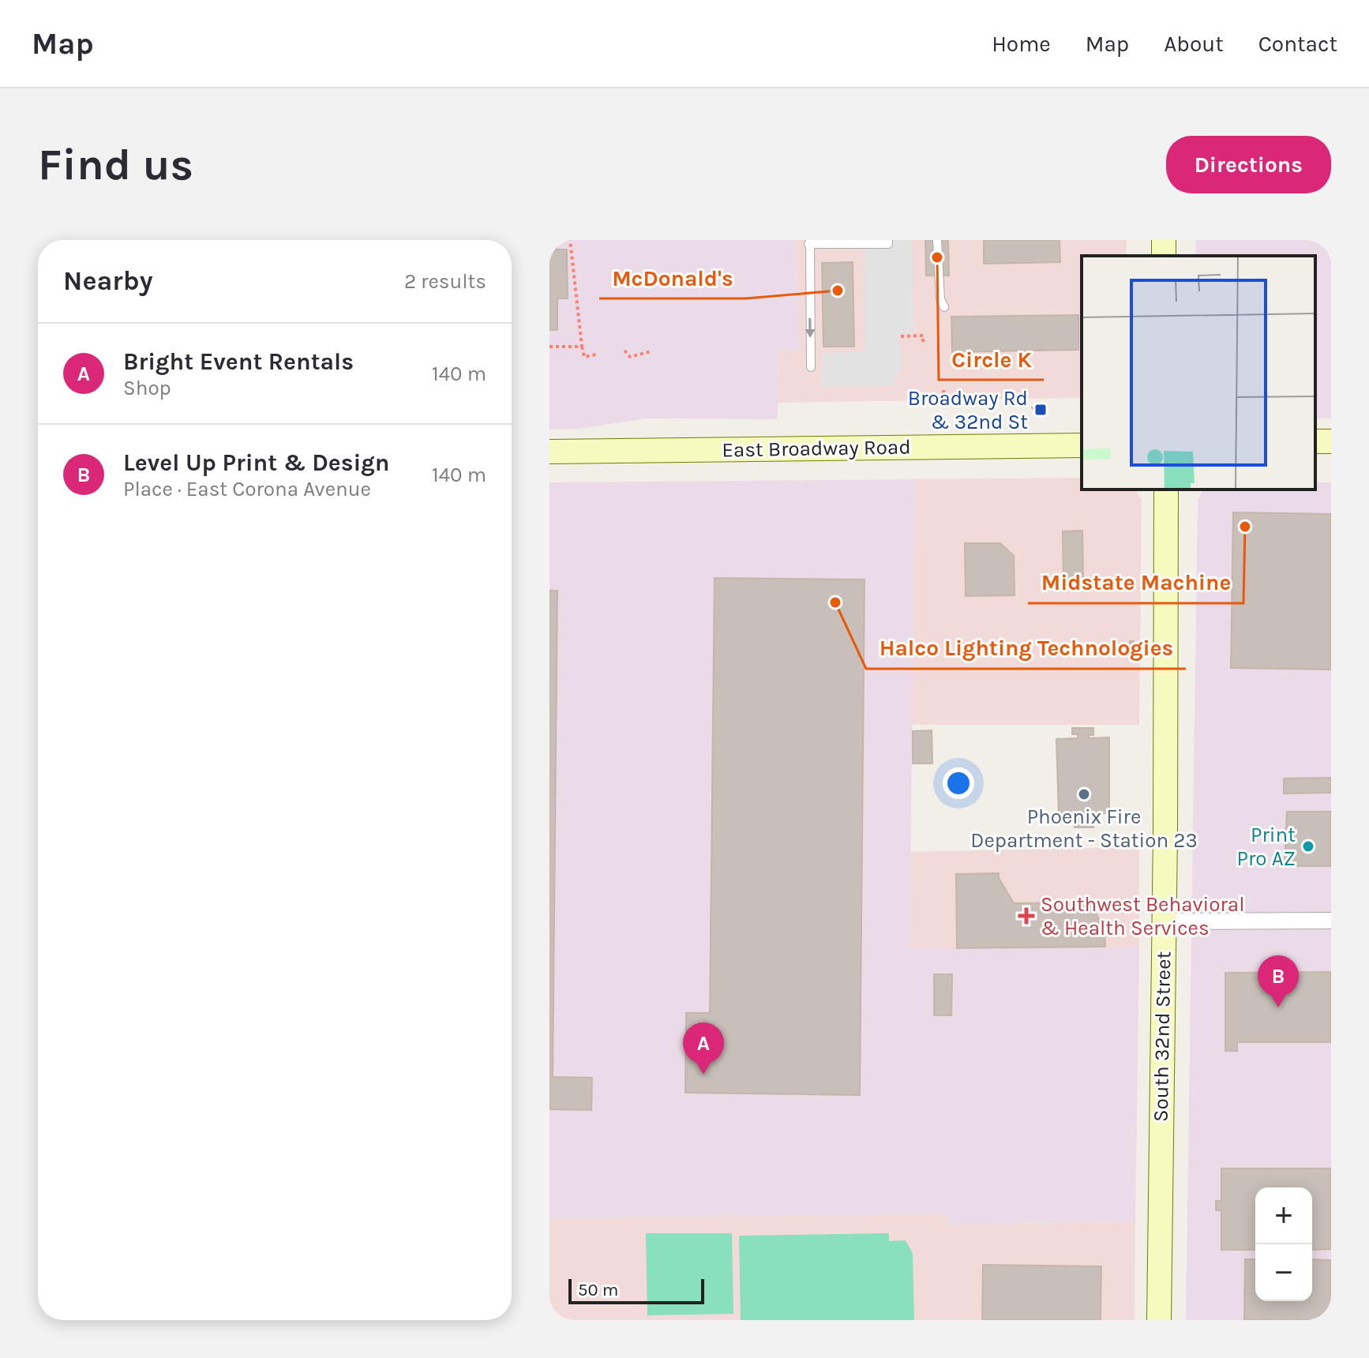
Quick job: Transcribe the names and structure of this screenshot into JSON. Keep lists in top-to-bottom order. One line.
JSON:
{"streets":{"main road":["East Broadway Road","South 32nd Street"]},"places":{"other":["Circle K","McDonald's","Midstate Machine","Halco Lighting Technologies","Phoenix Fire Department - Station 23","Print Pro AZ"],"transit":["Broadway Rd & 32nd St"],"health":["Southwest Behavioral & Health Services"]},"scale_bar":"50 m","page":{"header":"Map","nav":["Home","Map","About","Contact"],"buttons":"Directions","title":"Find us","heading":["Nearby","2 results"],"list":[{"mark":"A","name":"Bright Event Rentals","note":"Shop","value":"140 m"},{"mark":"B","name":"Level Up Print & Design","note":"Place · East Corona Avenue","value":"140 m"}],"pins":["B","A"],"map_buttons":["+","−"],"scale":"50 m"}}
